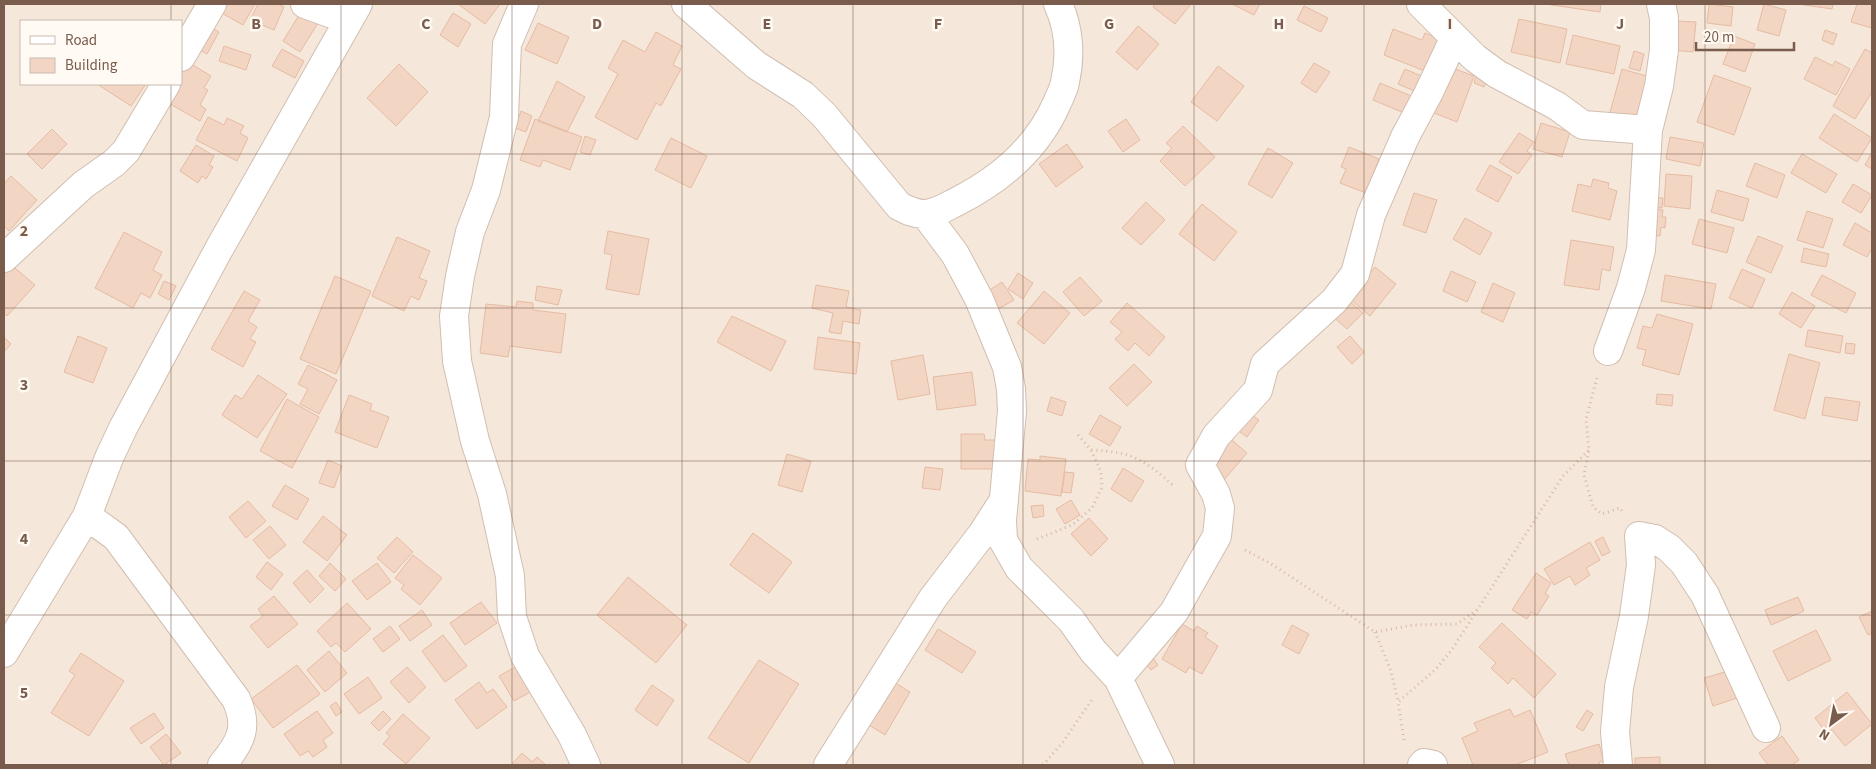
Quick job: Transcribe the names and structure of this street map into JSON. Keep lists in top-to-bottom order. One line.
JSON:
{"legend":["Road","Building"],"scale_bar":"20 m","north":"bottom left","grid":{"columns":["B","C","D","E","F","G","H","I","J"],"rows":["2","3","4","5"]}}
